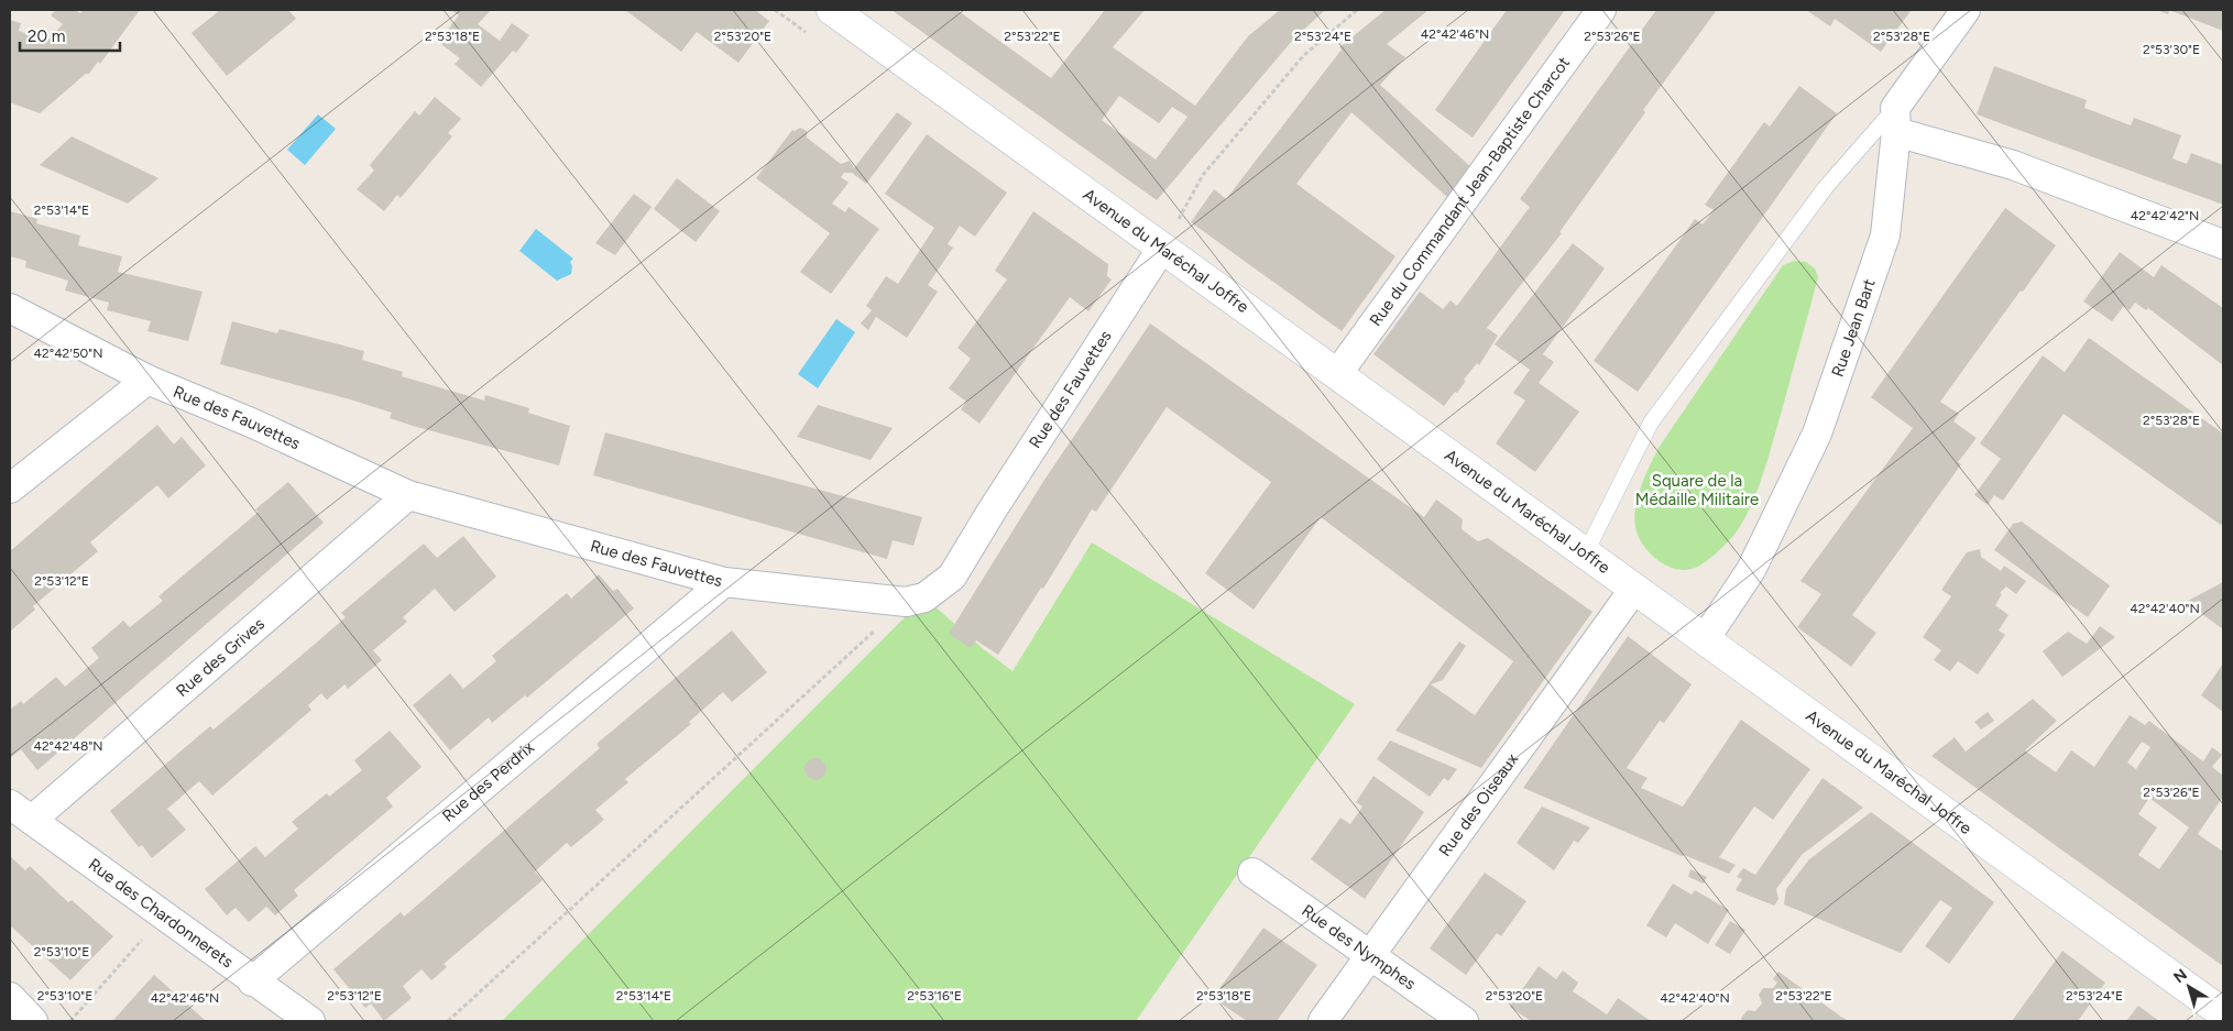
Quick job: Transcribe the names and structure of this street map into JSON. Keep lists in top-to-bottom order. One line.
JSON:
{"streets":{"main road":["Avenue du Maréchal Joffre"],"street":["Rue du Commandant Jean-Baptiste Charcot","Rue Jean Bart","Rue des Fauvettes","Rue des Grives","Rue des Perdrix","Rue des Oiseaux","Rue des Chardonnerets","Rue des Nymphes"]},"crossings":[["Rue du Commandant Jean-Baptiste Charcot","Avenue du Maréchal Joffre"],["Avenue du Maréchal Joffre","Rue Jean Bart"],["Avenue du Maréchal Joffre","Rue des Fauvettes"],["Avenue du Maréchal Joffre","Rue des Oiseaux"],["Rue des Fauvettes","Rue des Grives"],["Rue des Fauvettes","Rue des Perdrix"],["Rue des Grives","Rue des Chardonnerets"],["Rue des Perdrix","Rue des Chardonnerets"],["Rue des Oiseaux","Rue des Nymphes"]],"parks":["Square de la Médaille Militaire"],"scale_bar":"20 m","north":"top left","coordinates":["42°42'46\"N","2°53'20\"E","2°53'18\"E","2°53'22\"E","2°53'24\"E","2°53'26\"E","2°53'28\"E","2°53'30\"E","2°53'14\"E","42°42'42\"N","42°42'50\"N","2°53'12\"E","42°42'40\"N","42°42'48\"N","2°53'10\"E","2°53'16\"E"]}
